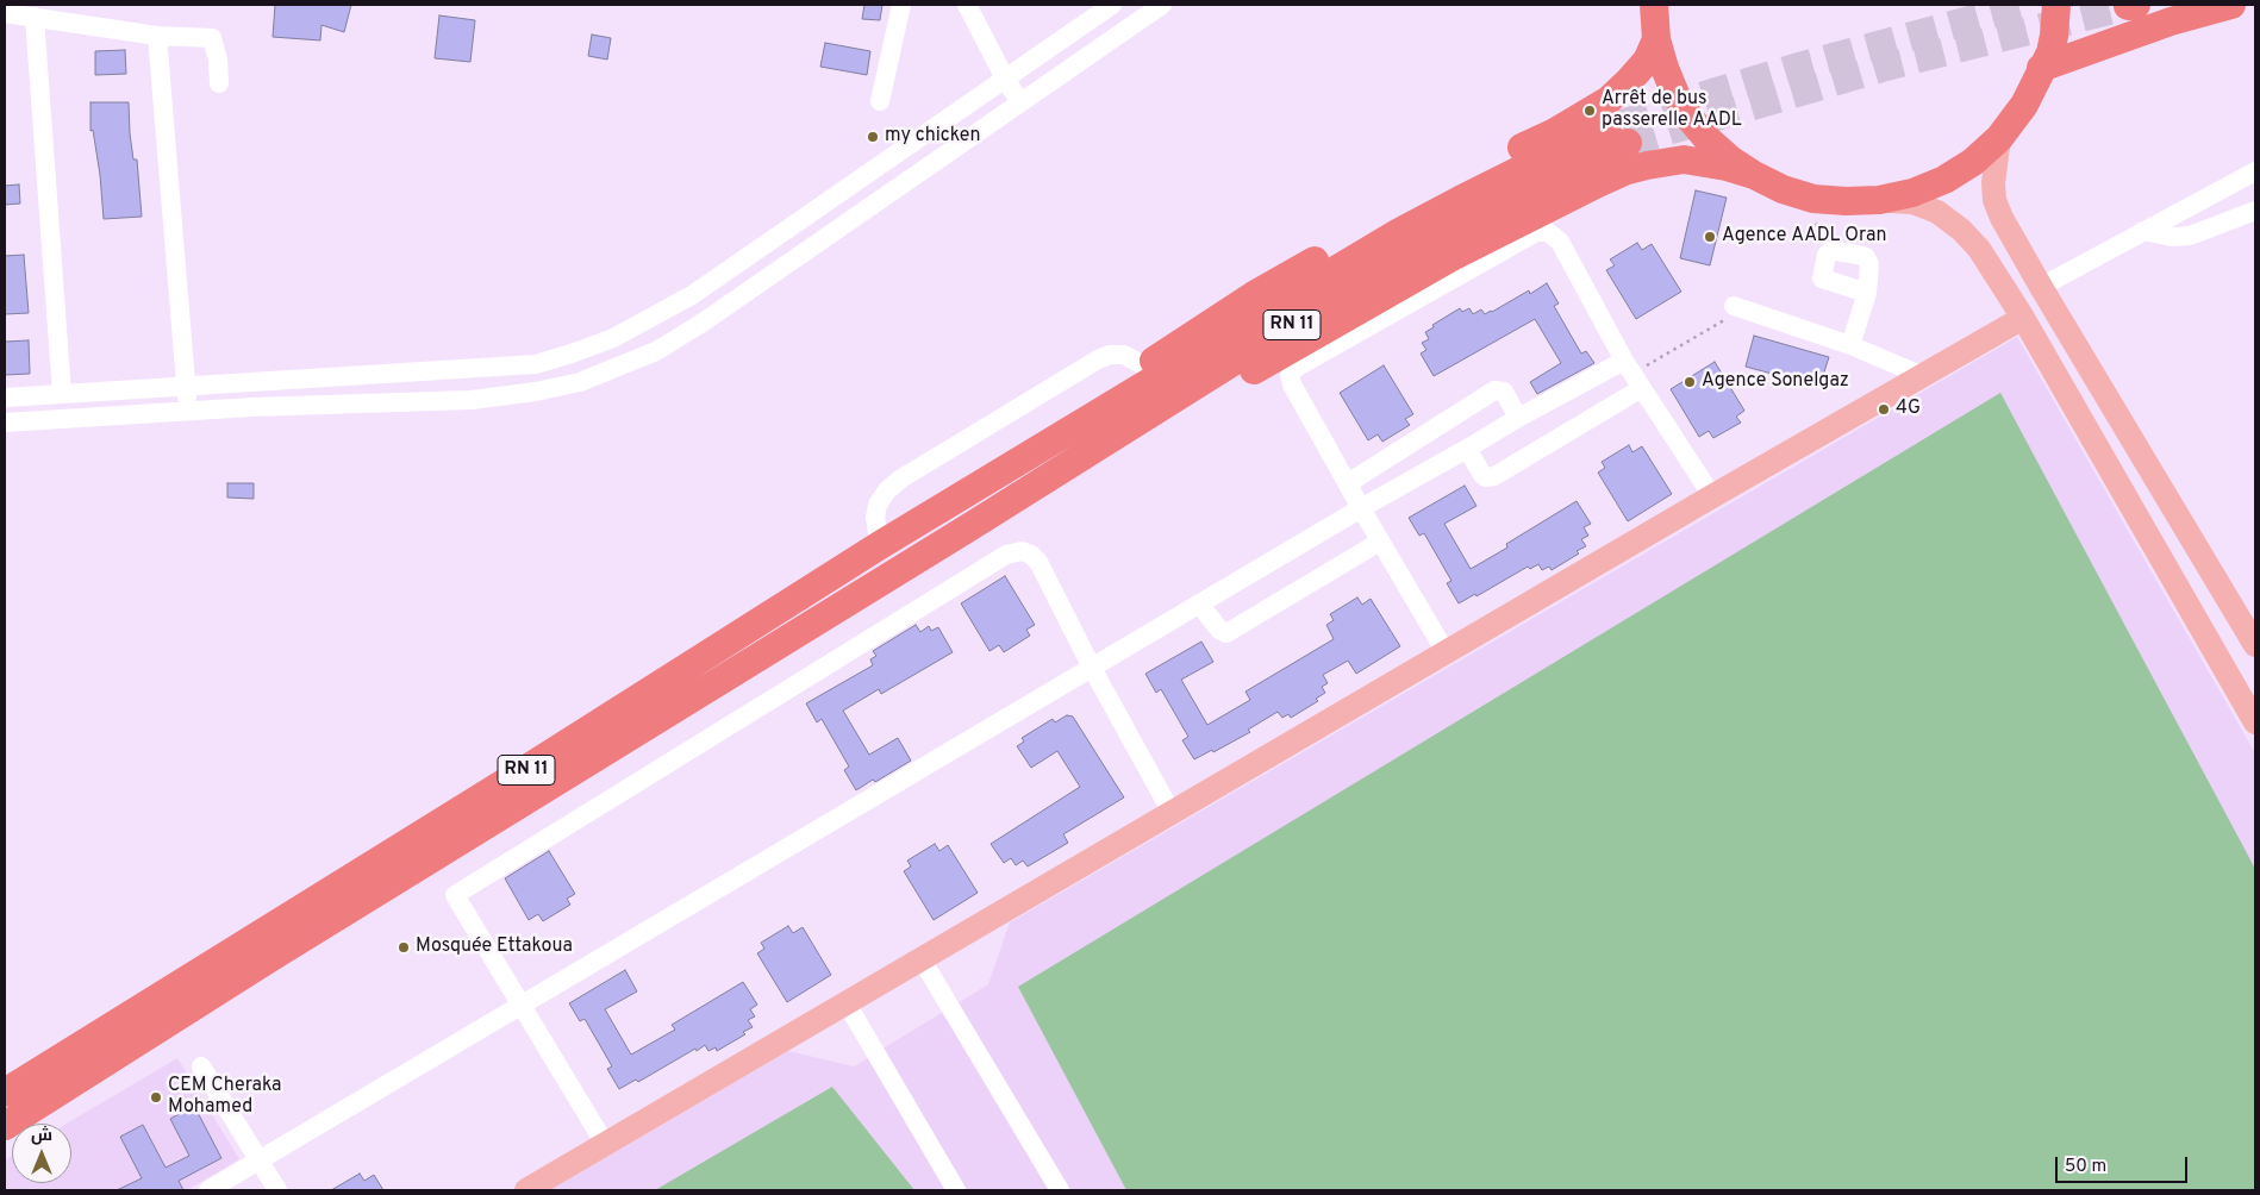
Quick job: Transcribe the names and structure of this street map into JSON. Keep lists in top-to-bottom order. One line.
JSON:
{"streets":{"highway":["RN 11"]},"places":["Arrêt de bus passerelle AADL","my chicken","Agence AADL Oran","Agence Sonelgaz","4G","Mosquée Ettakoua","CEM Cheraka Mohamed"],"scale_bar":"50 m","north":"top"}
